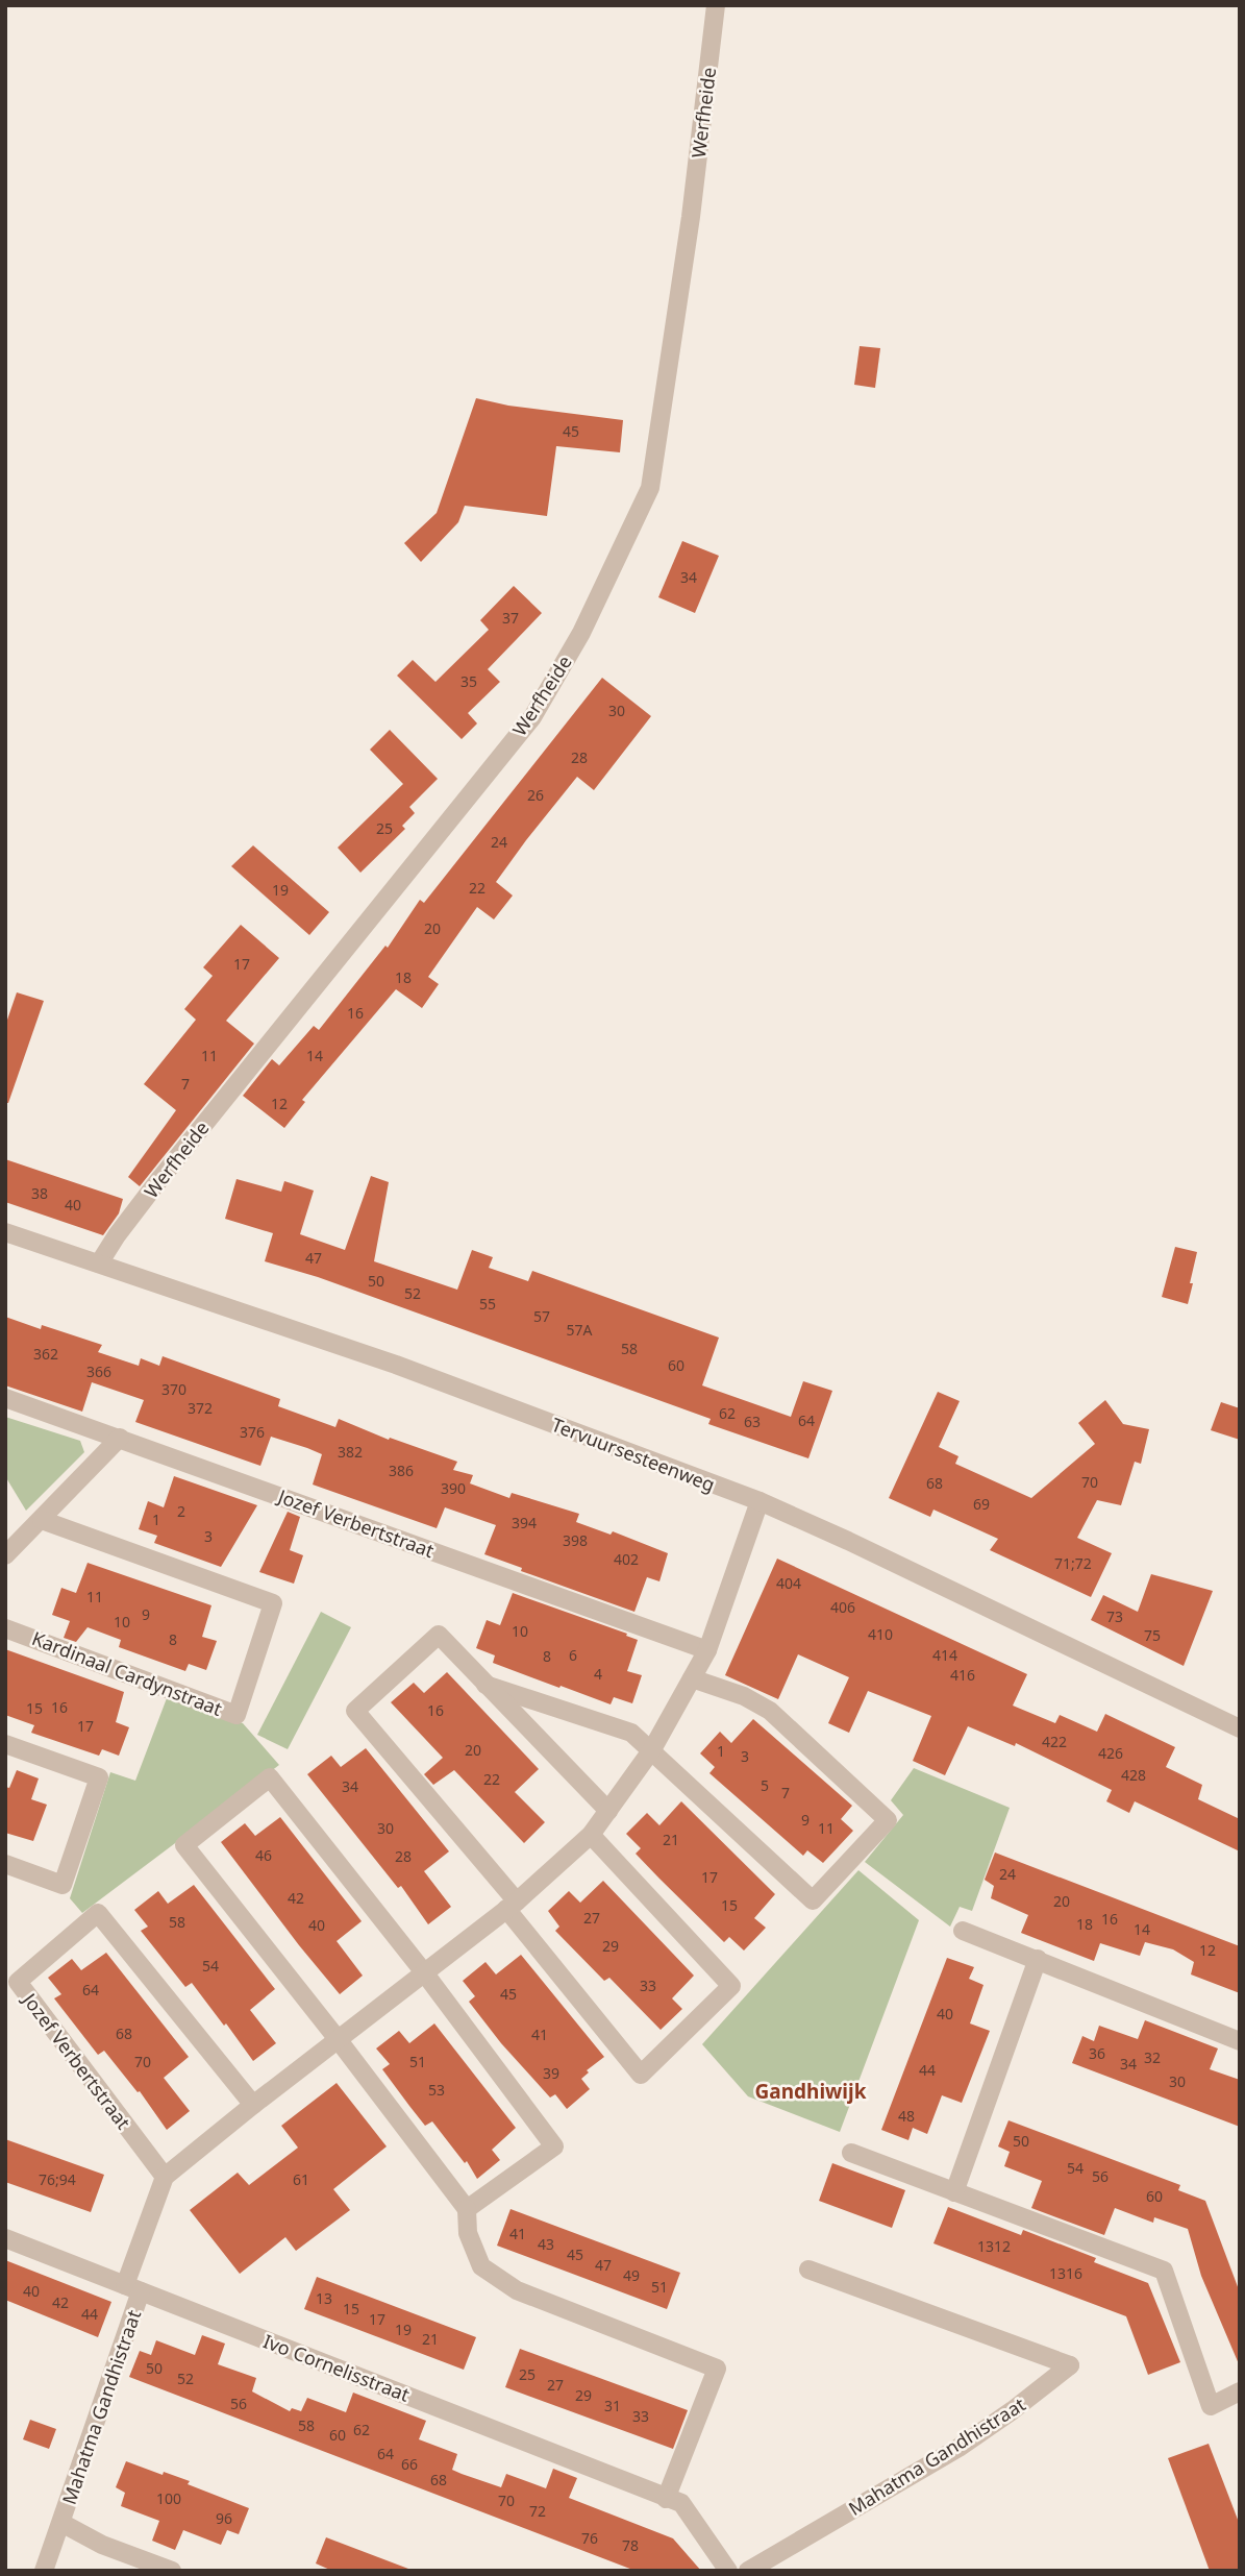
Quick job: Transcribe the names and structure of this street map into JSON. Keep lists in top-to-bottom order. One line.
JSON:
{"streets":{"street":["Werfheide","Tervuursesteenweg","Jozef Verbertstraat","Kardinaal Cardynstraat","Ivo Cornelisstraat","Mahatma Gandhistraat"]},"crossings":[["Werfheide","Tervuursesteenweg"],["Ivo Cornelisstraat","Mahatma Gandhistraat"]],"districts":["Gandhiwijk"],"house_numbers":["45","34","37","35","30","28","26","25","24","22","19","20","17","18","16","11","14","7","12","38","40","47","50","52","55","57","57A","58","362","60","366","370","372","62","64","63","376","382","386","70","68","390","69","2","1","394","3","398","402","71;72","404","11","406","9","73","10","10","410","75","8","6","414","8","4","416","16","15","16","17","422","20","1","426","3","428","22","5","34","7","9","30","11","21","46","28","24","17","42","20","15","27","16","58","18","40","14","29","12","54","33","64","45","40","68","41","36","32","70","51","34","44","39","30","53","48","50","54","56","76;94","61","60","41","43","1312","45","47","1316","49","51","40","13","42","15","44","17","19","21","50","25","52","27","29","56","31","33","58","62","60","64","66","68","100","70","72","96","76","78"]}
